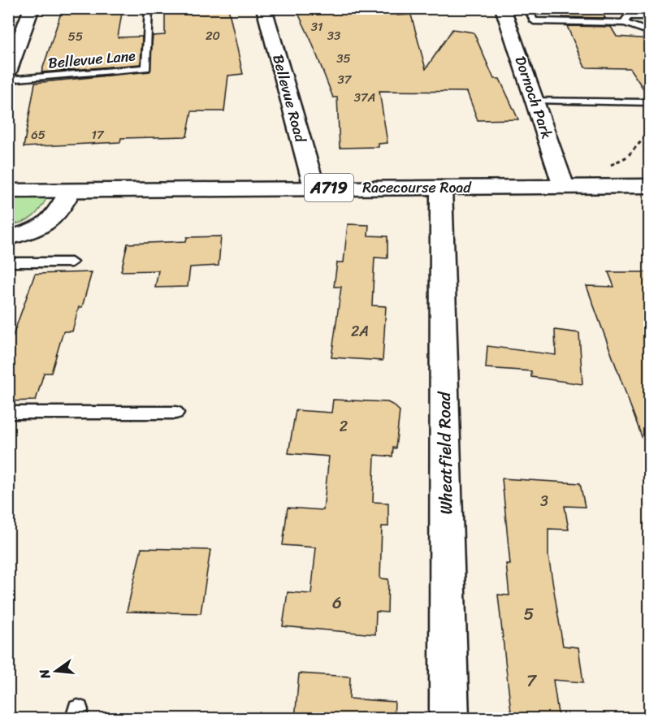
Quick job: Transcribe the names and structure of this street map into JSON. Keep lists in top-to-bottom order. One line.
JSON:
{"streets":{"street":["Dornoch Park","Bellevue Road","A719","Racecourse Road","Wheatfield Road"],"lane":["Bellevue Lane"]},"crossings":[["Dornoch Park","Racecourse Road"],["Bellevue Road","Racecourse Road"],["Racecourse Road","Wheatfield Road"]],"house_numbers":["31","20","33","55","35","37","37A","65","17","2A","2","3","6","5","7"],"north":"left"}
